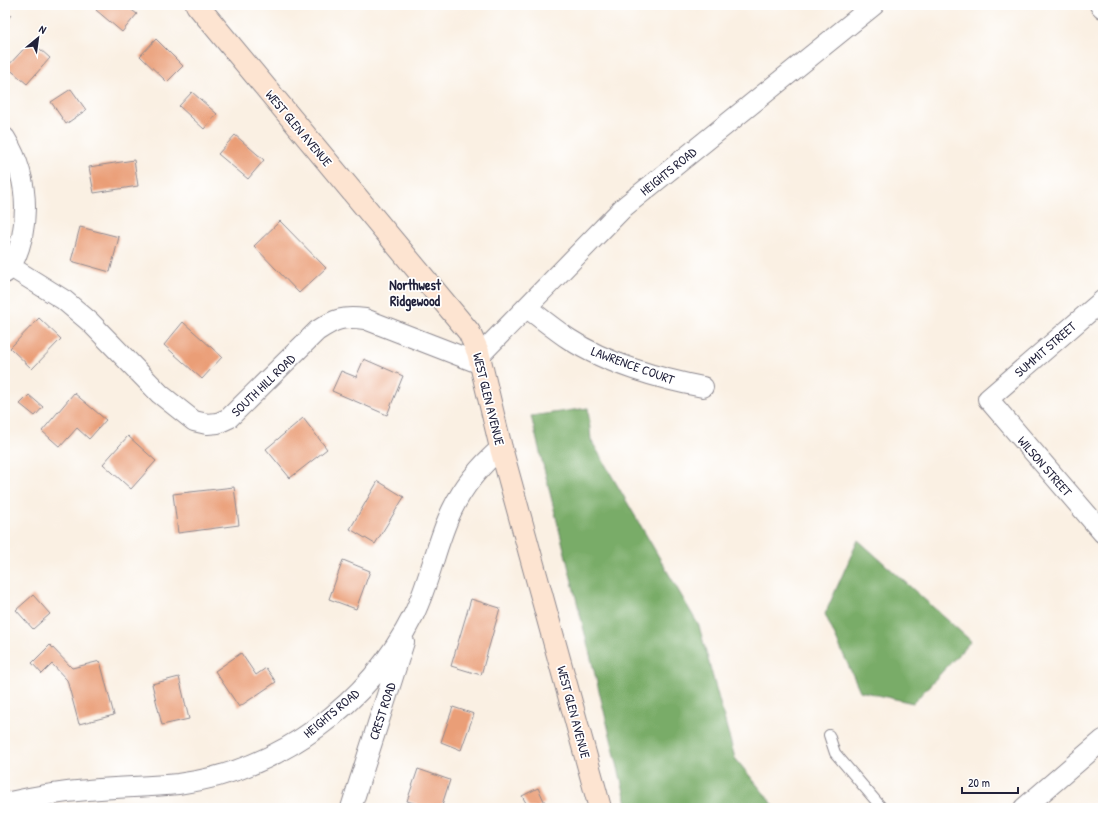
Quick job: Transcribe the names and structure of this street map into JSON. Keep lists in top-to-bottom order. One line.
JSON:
{"streets":{"street":["WEST GLEN AVENUE","HEIGHTS ROAD","SUMMIT STREET","LAWRENCE COURT","SOUTH HILL ROAD","WILSON STREET","CREST ROAD"]},"crossings":[["WEST GLEN AVENUE","HEIGHTS ROAD"],["WEST GLEN AVENUE","SOUTH HILL ROAD"],["HEIGHTS ROAD","LAWRENCE COURT"],["HEIGHTS ROAD","SOUTH HILL ROAD"],["HEIGHTS ROAD","CREST ROAD"],["SUMMIT STREET","WILSON STREET"]],"districts":["Northwest Ridgewood"],"scale_bar":"20 m","north":"top right"}
